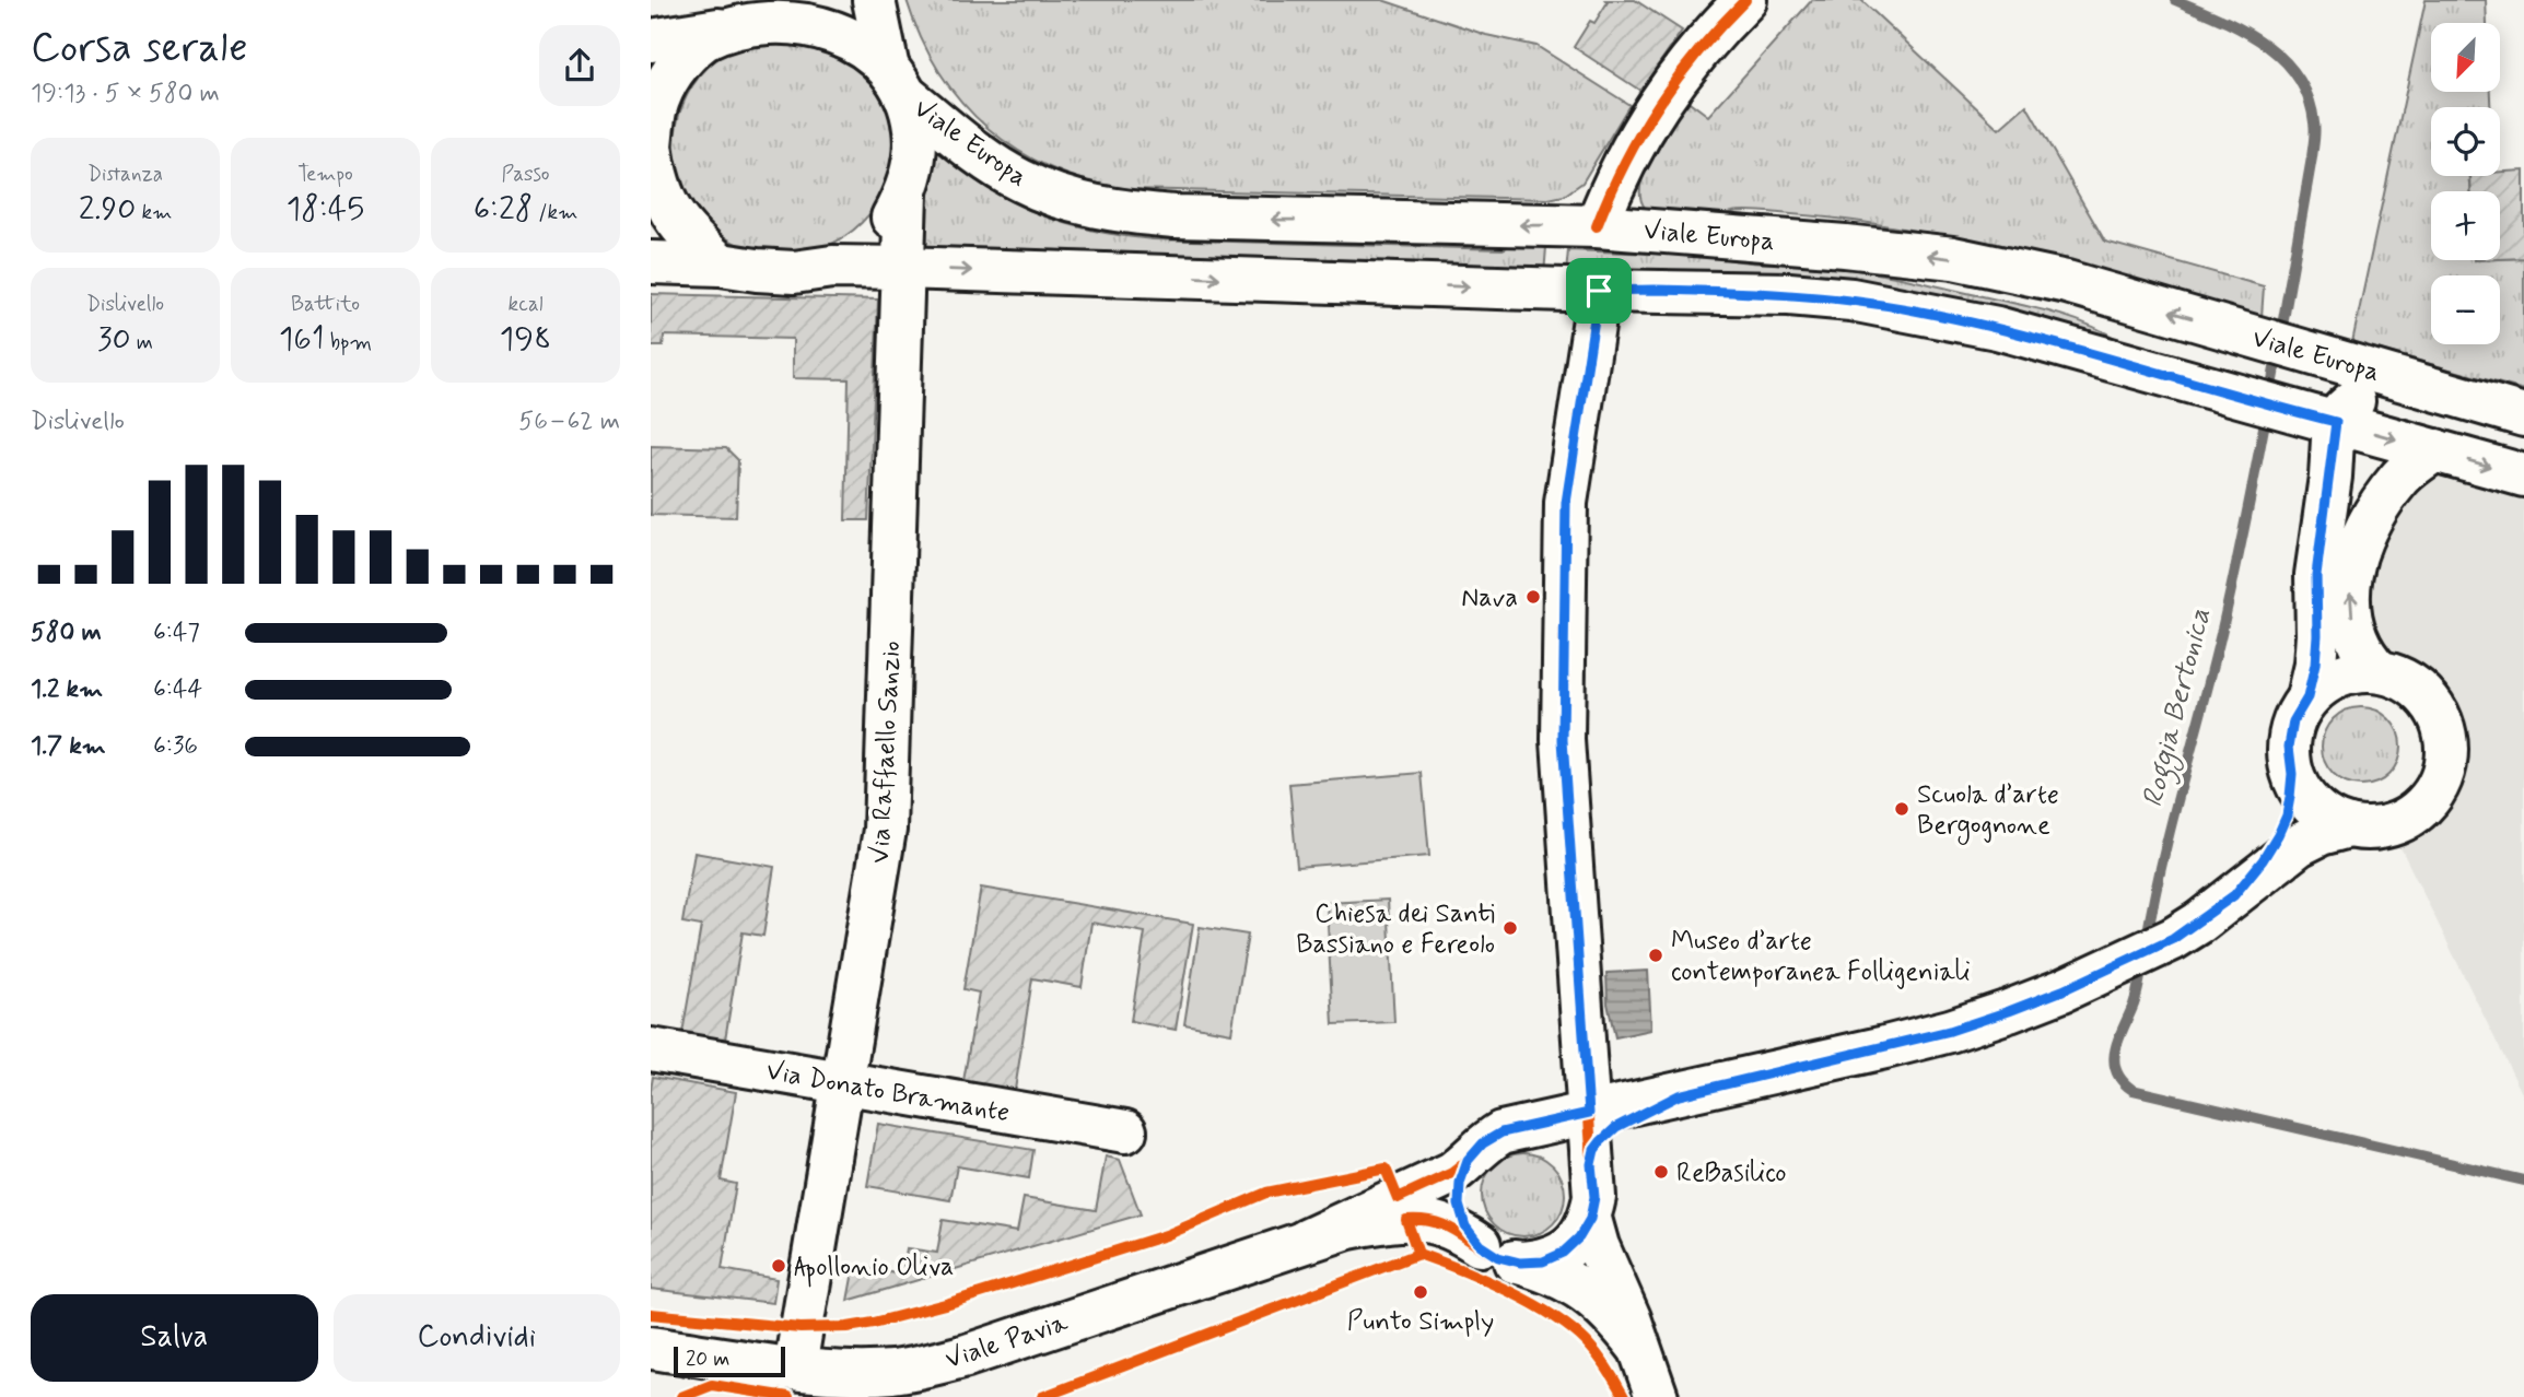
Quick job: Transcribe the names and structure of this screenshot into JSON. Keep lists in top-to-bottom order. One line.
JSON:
{"streets":{"street":["Viale Europa","Via Raffaello Sanzio","Via Donato Bramante","Viale Pavia"]},"crossings":[["Viale Europa","Via Raffaello Sanzio"],["Via Raffaello Sanzio","Via Donato Bramante"],["Via Raffaello Sanzio","Viale Pavia"]],"water":["Roggia Bertonica"],"places":["Nava","Scuola d’arte Bergognone","Chiesa dei Santi Bassiano e Fereolo","Museo d’arte contemporanea Folligeniali","ReBasilico","Apollonio Oliva","Punto Simply"],"scale_bar":"20 m","north":"bottom left","page":{"heading":["Corsa serale","19:13 · 5 × 580 m"],"map_buttons":["+","−"],"stats":[["Distanza","2.90 km"],["Tempo","18:45"],["Passo","6:28 /km"],["Dislivello","30 m"],["Battito","161 bpm"],["kcal","198"]],"chart":["Dislivello","56–62 m"],"list":[{"name":"580 m","note":"6:47"},{"name":"1.2 km","note":"6:44"},{"name":"1.7 km","note":"6:36"}],"buttons":["Salva","Condividi"],"scale":"20 m"}}
